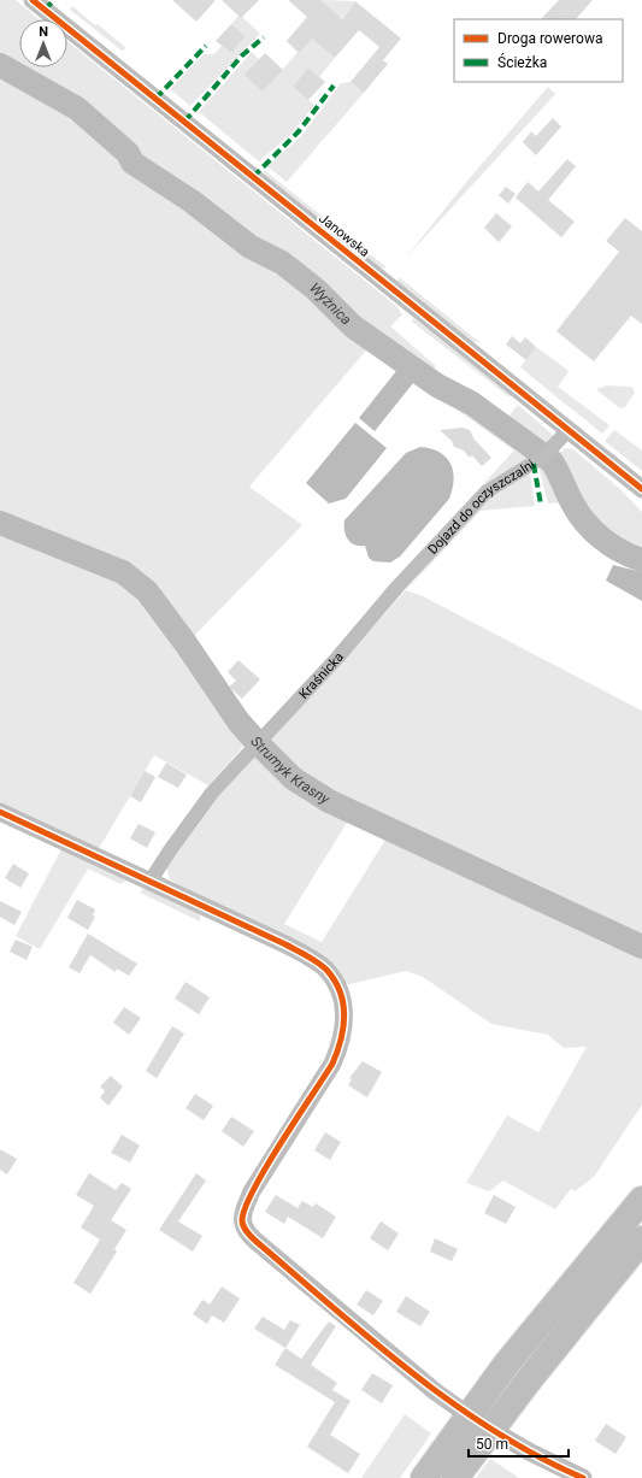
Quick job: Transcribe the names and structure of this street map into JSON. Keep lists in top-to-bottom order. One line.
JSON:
{"streets":{"street":["Janowska","Dojazd do oczyszczalni","Kraśnicka"]},"crossings":[["Janowska","Dojazd do oczyszczalni"],["Dojazd do oczyszczalni","Kraśnicka"]],"water":["Wyżnica","Strumyk Krasny"],"legend":["Droga rowerowa","Ścieżka"],"scale_bar":"50 m","north":"top"}
